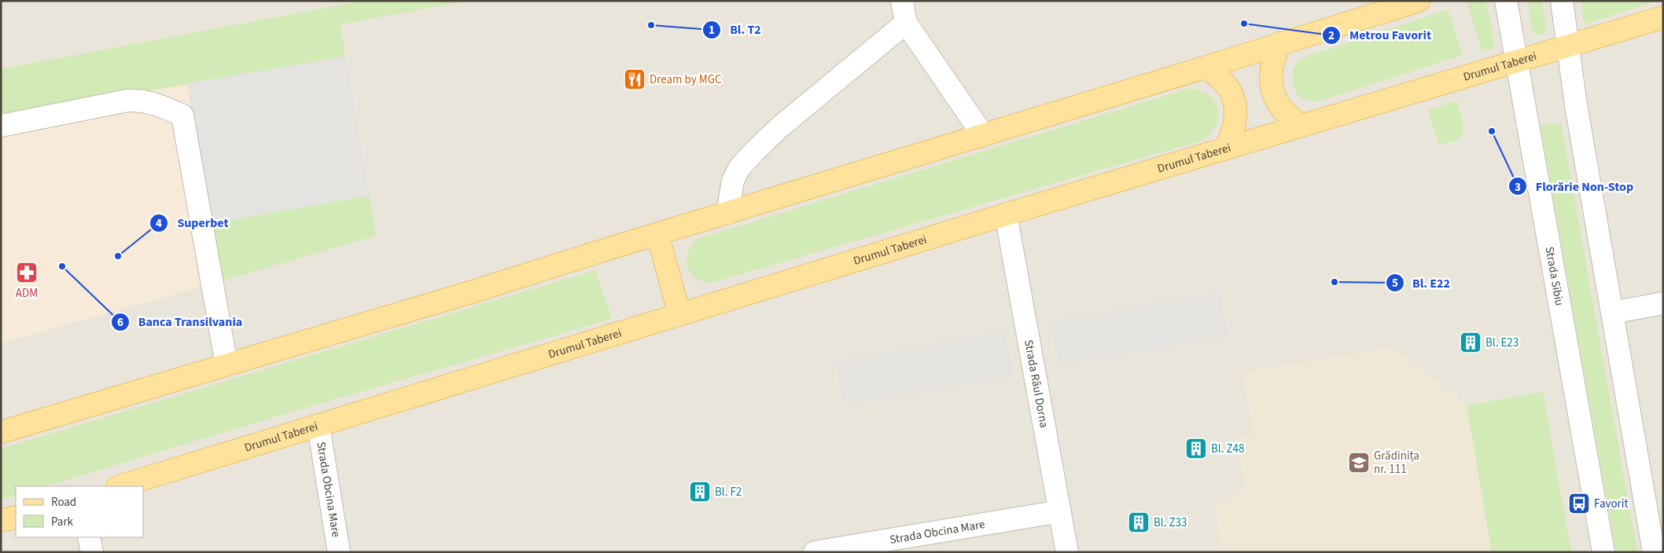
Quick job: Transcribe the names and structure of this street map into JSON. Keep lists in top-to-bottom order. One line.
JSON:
{"streets":{"main road":["Drumul Taberei"],"street":["Strada Sibiu","Strada Râul Dorna","Strada Obcina Mare"]},"crossings":[["Drumul Taberei","Strada Sibiu"],["Drumul Taberei","Strada Râul Dorna"],["Drumul Taberei","Strada Obcina Mare"],["Strada Râul Dorna","Strada Obcina Mare"]],"places":{"other":["Metrou Favorit","Bl. T2","Florărie Non-Stop","Superbet","Banca Transilvania","Bl. E22"],"restaurant":["Dream by MGC"],"pharmacy":["ADM"],"building":["Bl. E23","Bl. Z48","Bl. F2","Bl. Z33"],"school or university":["Grădinița nr. 111"],"bus stop":["Favorit"]},"legend":["Road","Park"]}
